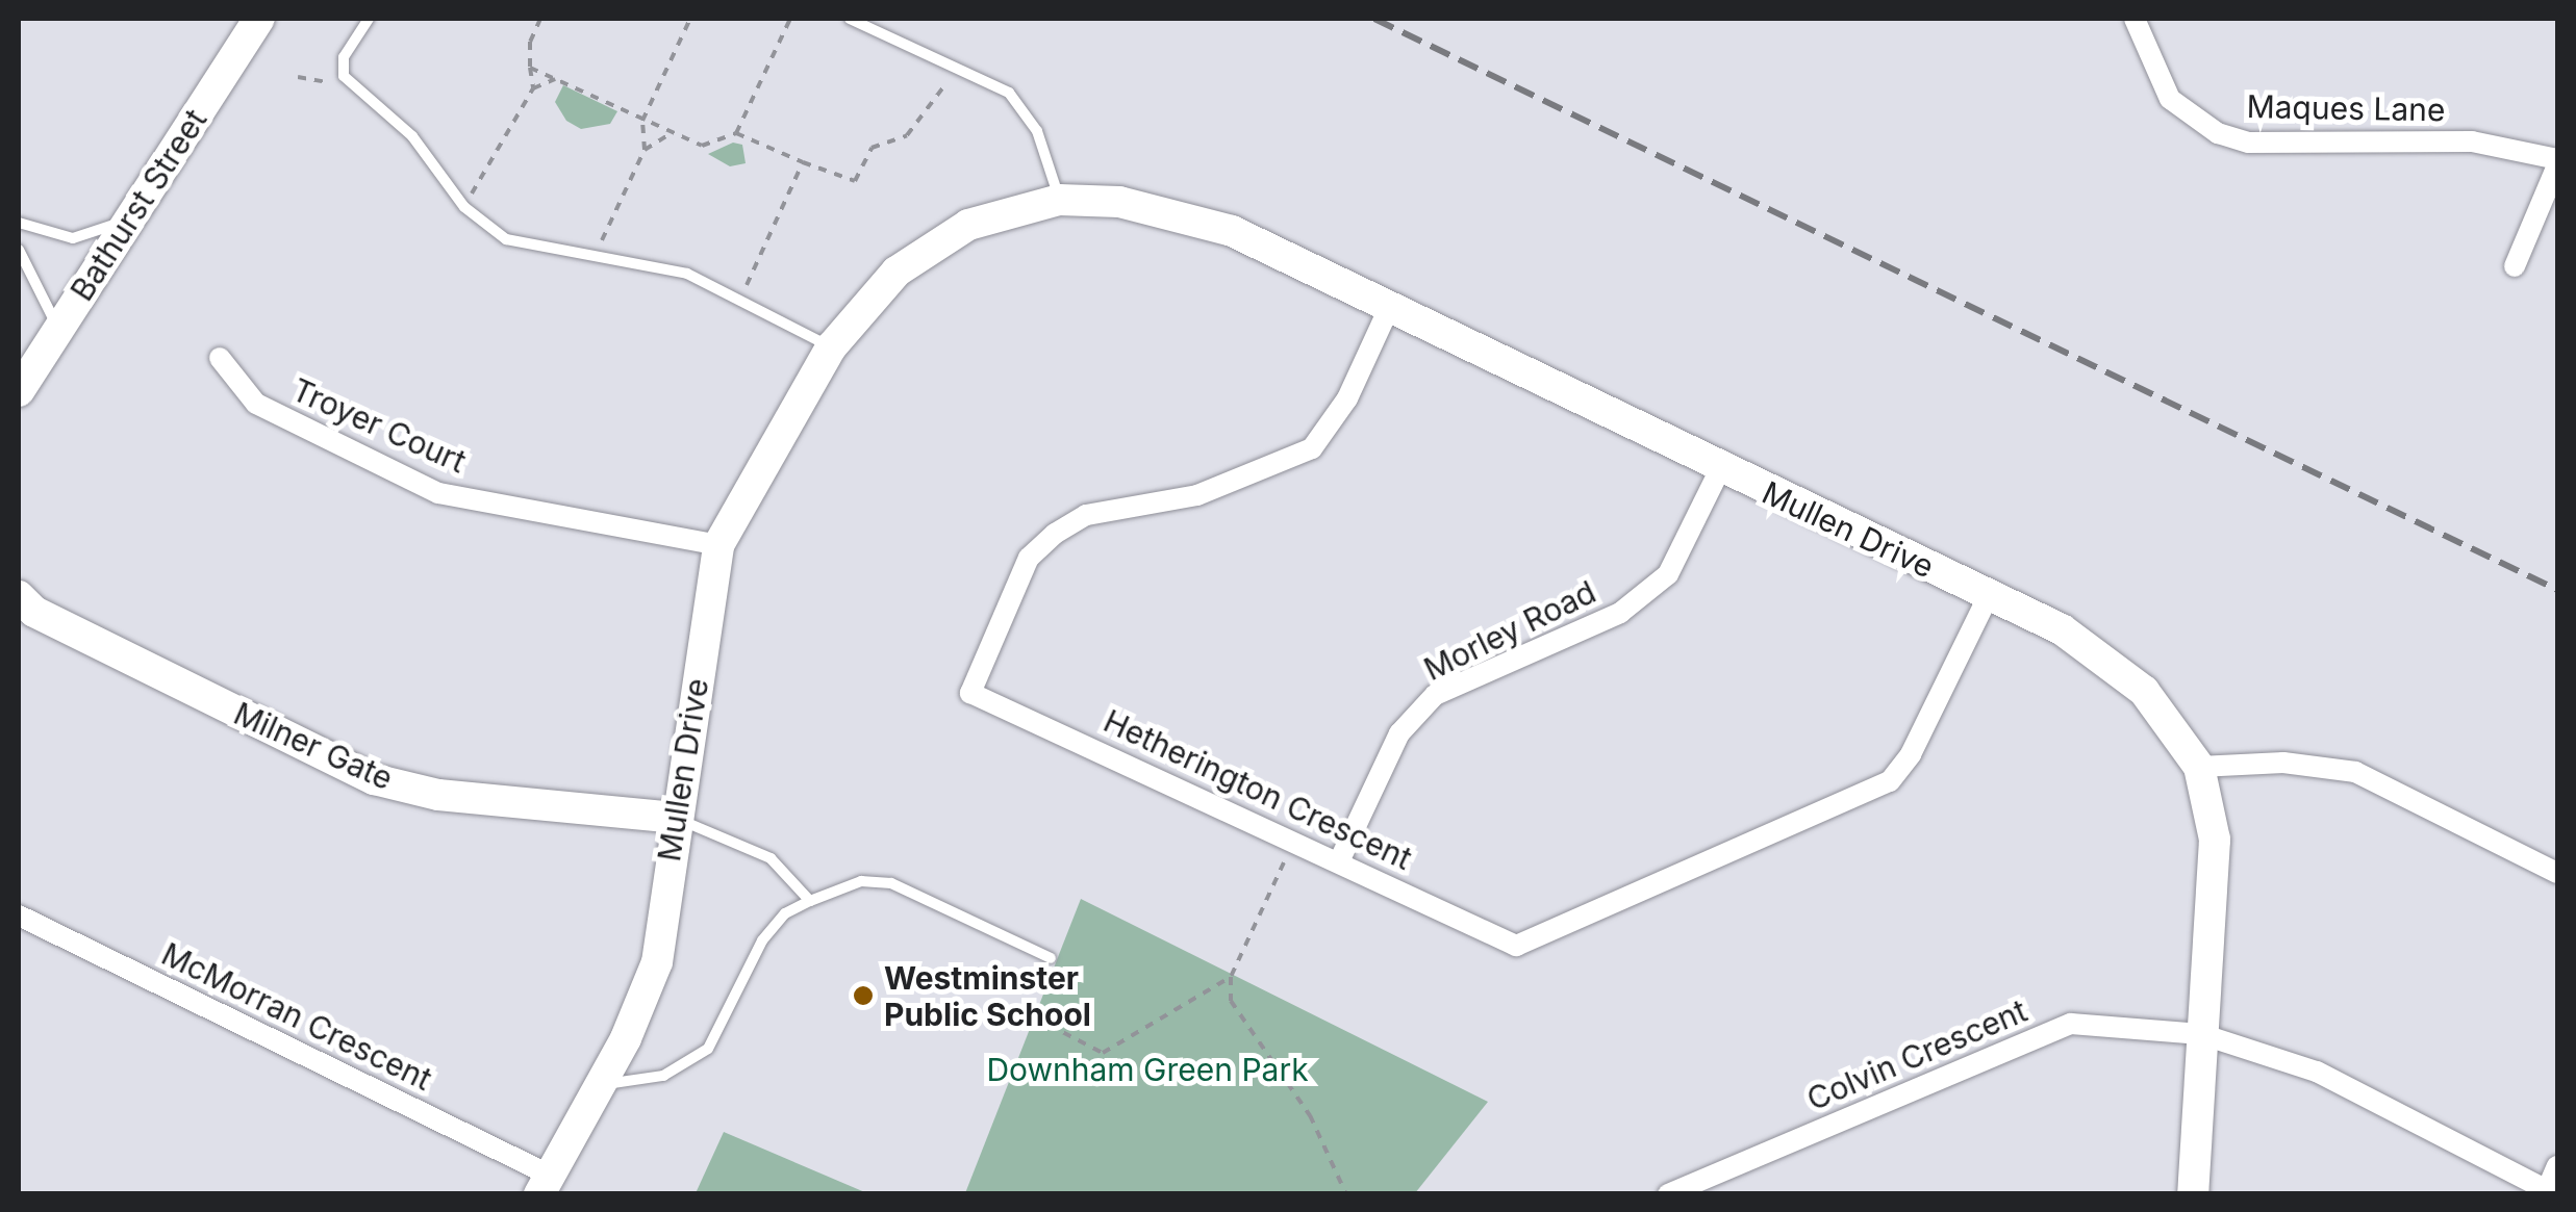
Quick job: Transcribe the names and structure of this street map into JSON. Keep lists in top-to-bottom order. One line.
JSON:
{"streets":{"street":["Maques Lane","Bathurst Street","Troyer Court","Mullen Drive","Morley Road","Milner Gate","Hetherington Crescent","McMorran Crescent","Colvin Crescent"]},"crossings":[["Troyer Court","Mullen Drive"],["Mullen Drive","Morley Road"],["Mullen Drive","Milner Gate"],["Mullen Drive","Hetherington Crescent"],["Mullen Drive","McMorran Crescent"],["Mullen Drive","Colvin Crescent"],["Morley Road","Hetherington Crescent"]],"parks":["Downham Green Park"],"places":["Westminster Public School"]}
